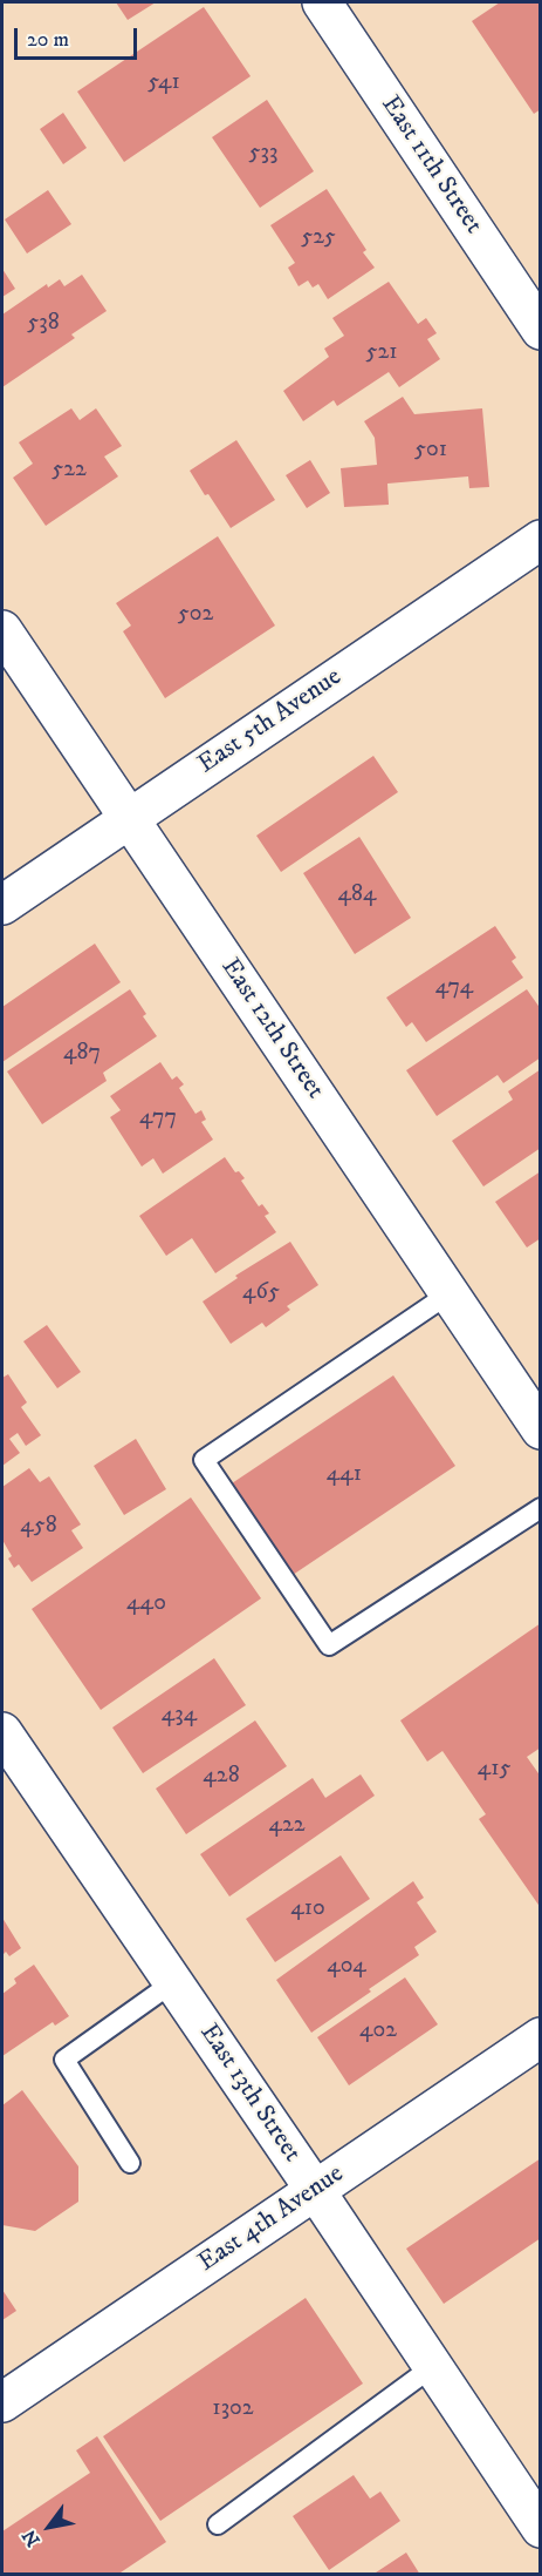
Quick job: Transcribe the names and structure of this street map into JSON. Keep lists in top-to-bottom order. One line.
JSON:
{"streets":{"street":["East 11th Street","East 5th Avenue","East 12th Street","East 13th Street","East 4th Avenue"]},"crossings":[["East 5th Avenue","East 12th Street"],["East 13th Street","East 4th Avenue"]],"house_numbers":["541","533","525","538","521","501","522","502","484","474","487","477","465","441","458","440","434","415","428","422","410","404","402","1302"],"scale_bar":"20 m","north":"bottom left"}
